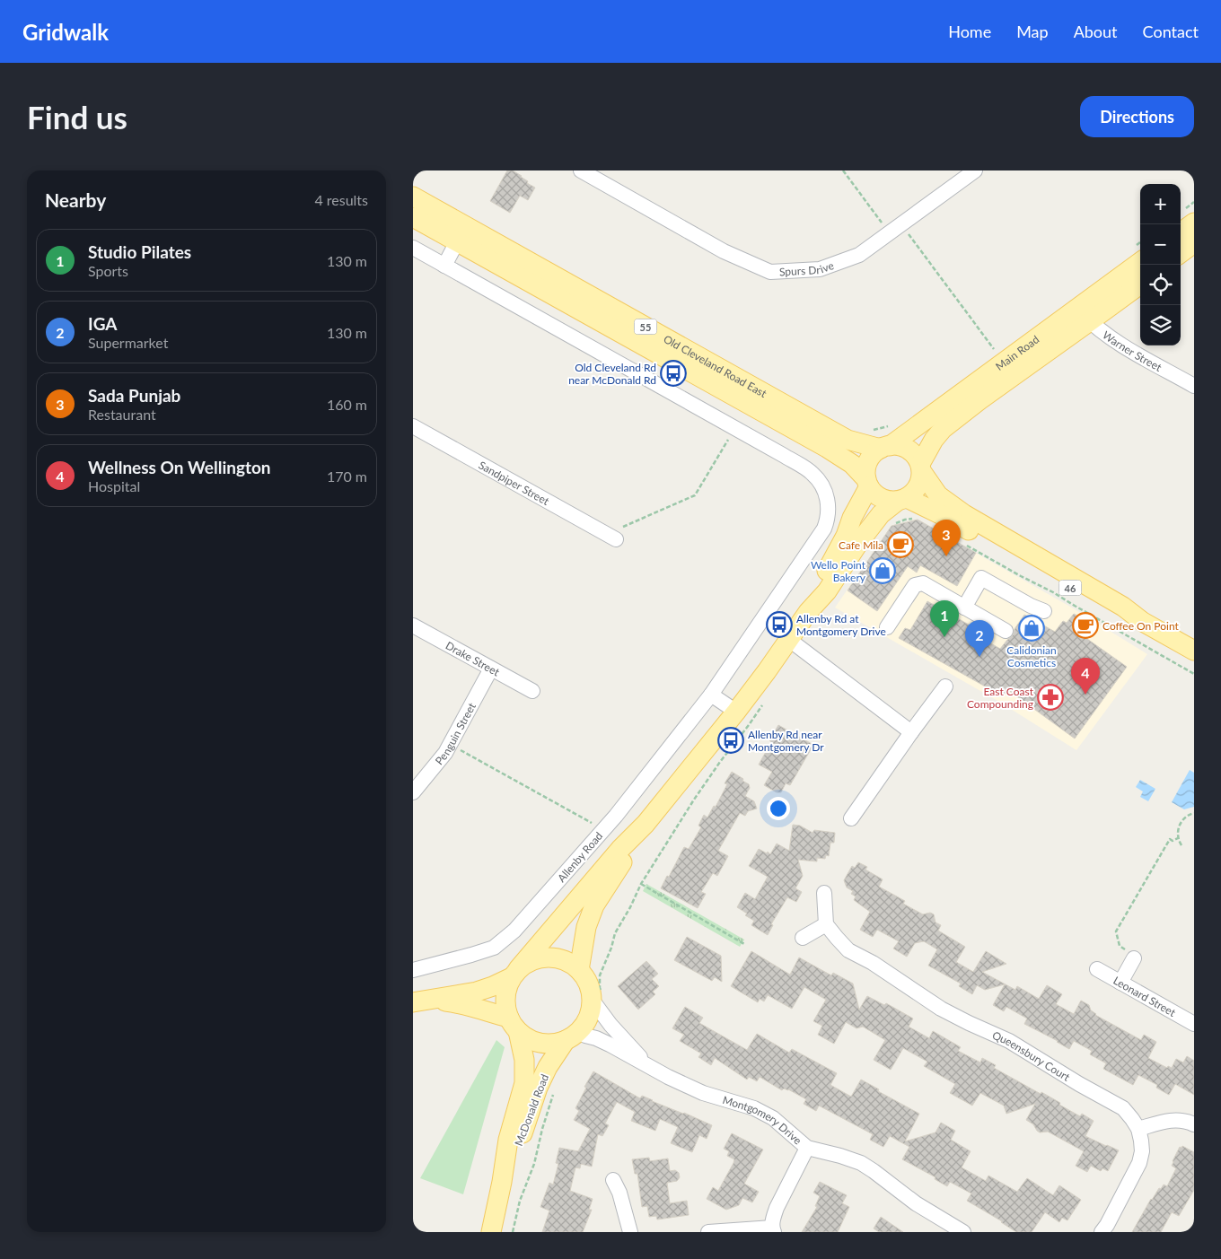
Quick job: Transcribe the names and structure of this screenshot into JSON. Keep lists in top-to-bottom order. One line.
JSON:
{"streets":{"main road":["55","Main Road","Old Cleveland Road East","46","McDonald Road"],"street":["Spurs Drive","Warner Street","Sandpiper Street","Drake Street","Penguin Street","Allenby Road","Leonard Street","Queensbury Court","Montgomery Drive"]},"crossings":[["Warner Street","Main Road"],["Main Road","Old Cleveland Road East"],["Main Road","46"],["Old Cleveland Road East","46"],["Drake Street","Penguin Street"],["McDonald Road","Montgomery Drive"]],"places":{"bus stop":["Old Cleveland Rd near McDonald Rd","Allenby Rd at Montgomery Drive","Allenby Rd near Montgomery Dr"],"cafe":["Cafe Mila","Coffee On Point"],"shop":["Wello Point Bakery","Calidonian Cosmetics"],"pharmacy":["East Coast Compounding"]},"page":{"header":"Gridwalk","nav":["Home","Map","About","Contact"],"buttons":"Directions","title":"Find us","heading":["Nearby","4 results"],"map_buttons":["+","−"],"list":[{"mark":"1","name":"Studio Pilates","note":"Sports","value":"130 m"},{"mark":"2","name":"IGA","note":"Supermarket","value":"130 m"},{"mark":"3","name":"Sada Punjab","note":"Restaurant","value":"160 m"},{"mark":"4","name":"Wellness On Wellington","note":"Hospital","value":"170 m"}],"pins":["3","1","2","4"]}}
